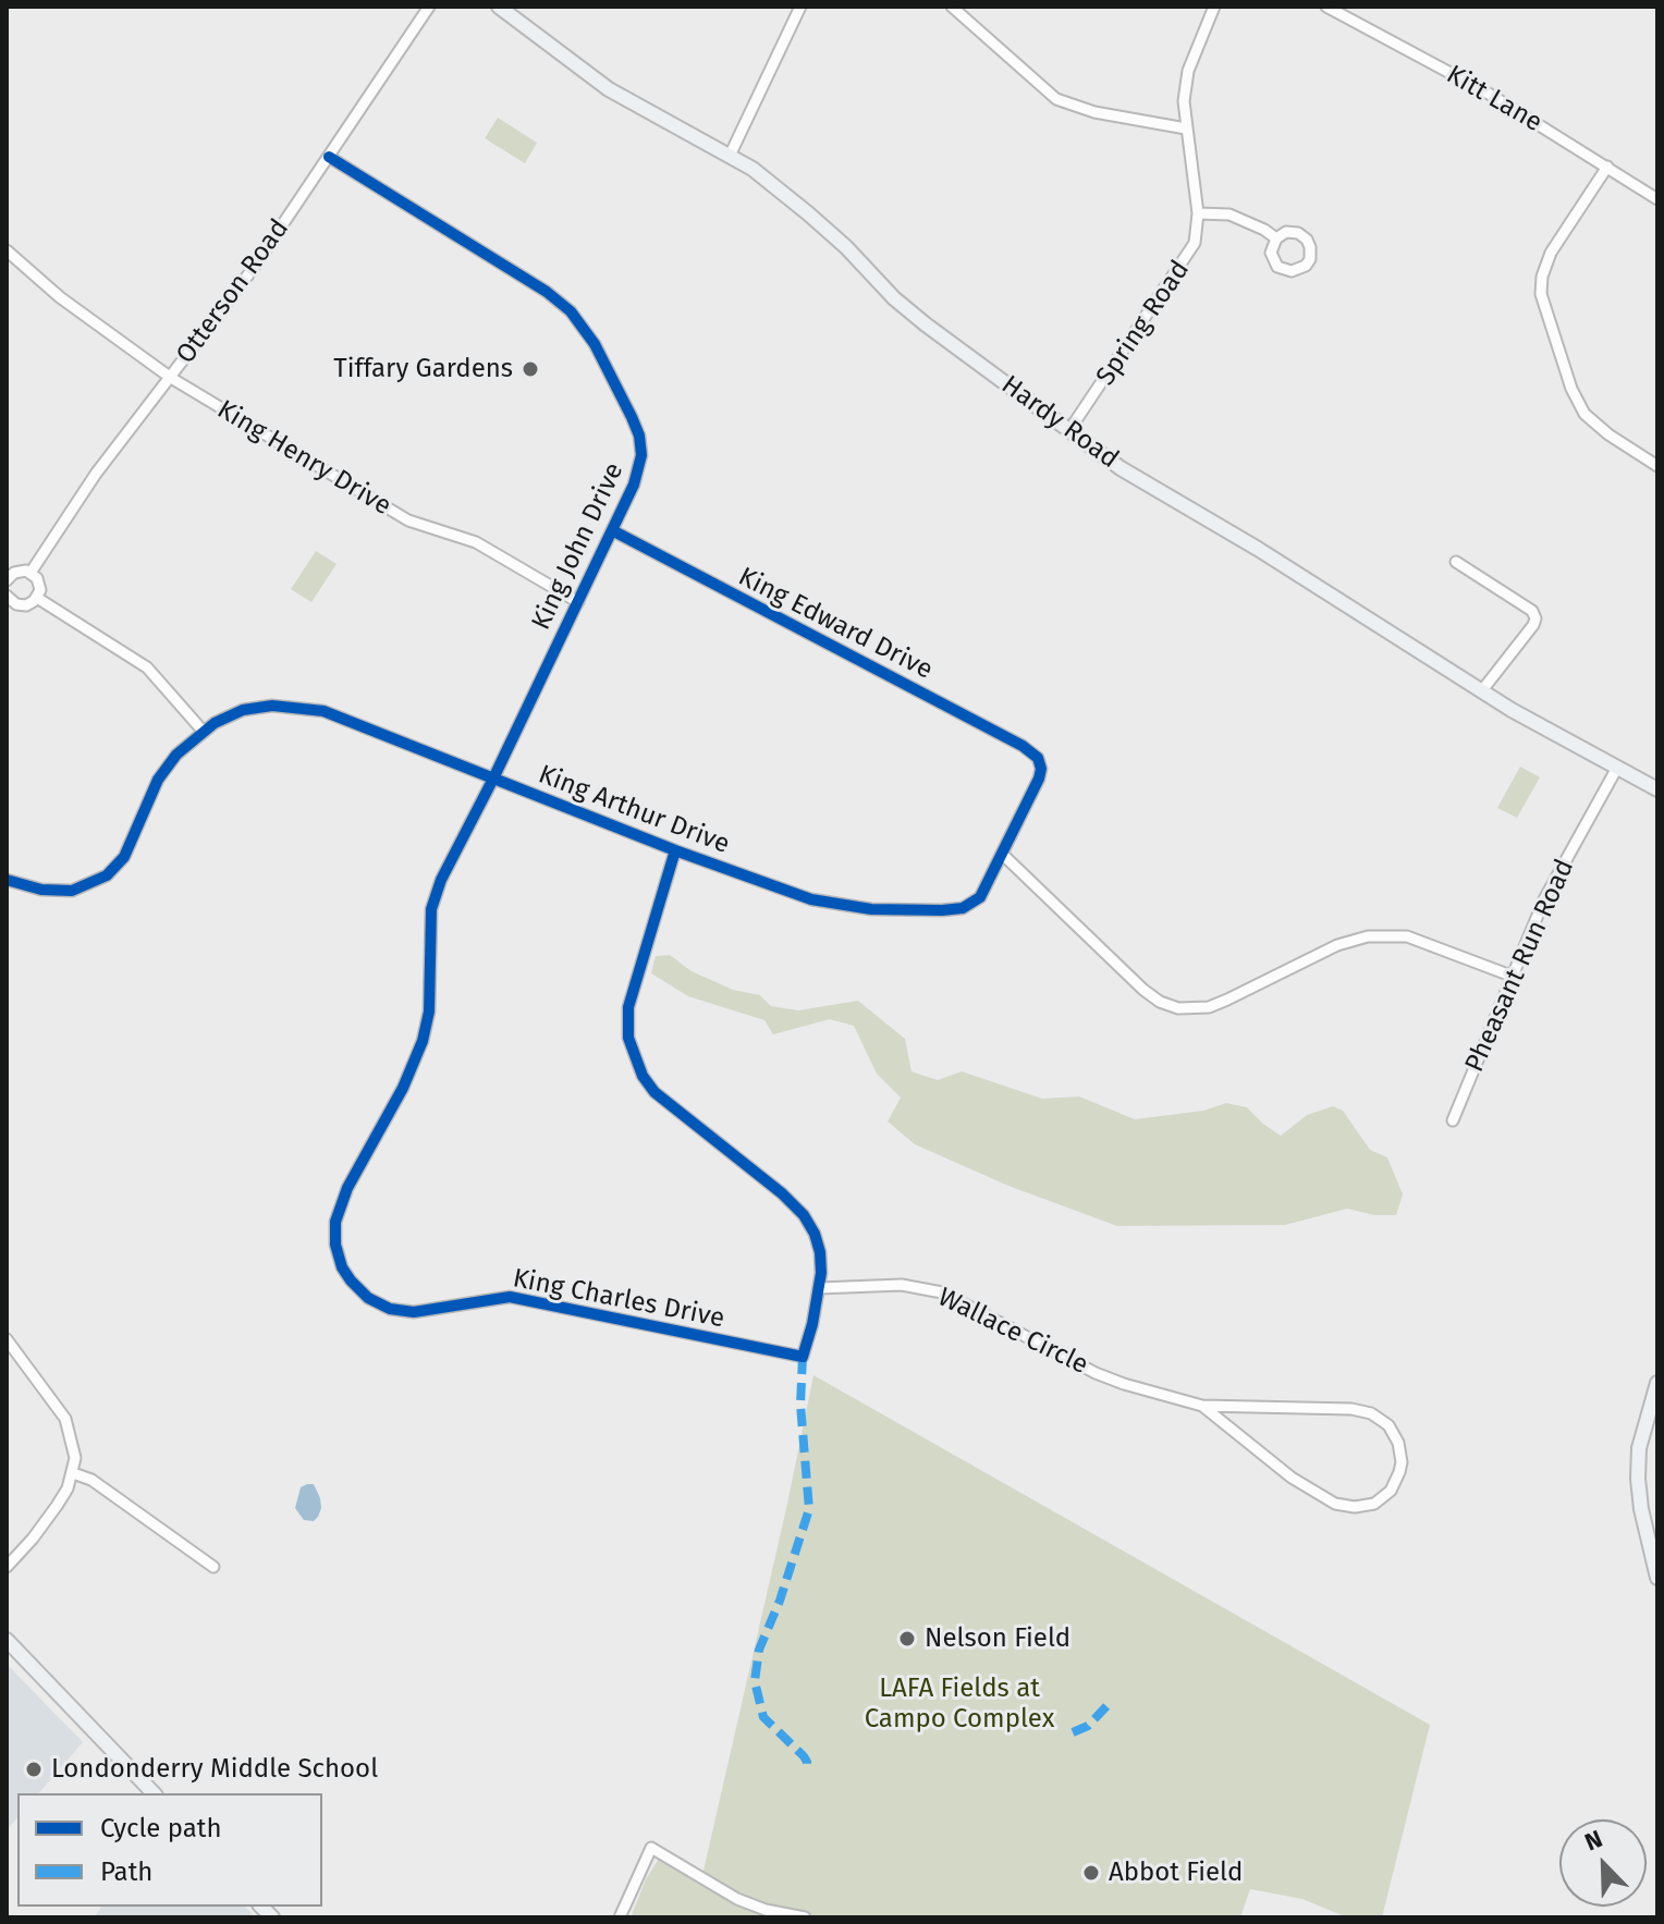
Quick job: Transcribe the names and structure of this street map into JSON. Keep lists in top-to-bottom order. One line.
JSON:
{"streets":{"street":["Kitt Lane","Otterson Road","Spring Road","Hardy Road","King Henry Drive","King John Drive","King Edward Drive","King Arthur Drive","Pheasant Run Road","King Charles Drive","Wallace Circle"]},"crossings":[["Otterson Road","King Henry Drive"],["Otterson Road","King John Drive"],["Spring Road","Hardy Road"],["Hardy Road","Pheasant Run Road"],["King Henry Drive","King John Drive"],["King John Drive","King Edward Drive"],["King John Drive","King Arthur Drive"],["King John Drive","King Charles Drive"],["King Edward Drive","King Arthur Drive"],["King Arthur Drive","King Charles Drive"],["King Charles Drive","Wallace Circle"]],"parks":["LAFA Fields at Campo Complex"],"places":["Tiffary Gardens","Nelson Field","Londonderry Middle School","Abbot Field"],"legend":["Cycle path","Path"],"north":"top left"}
